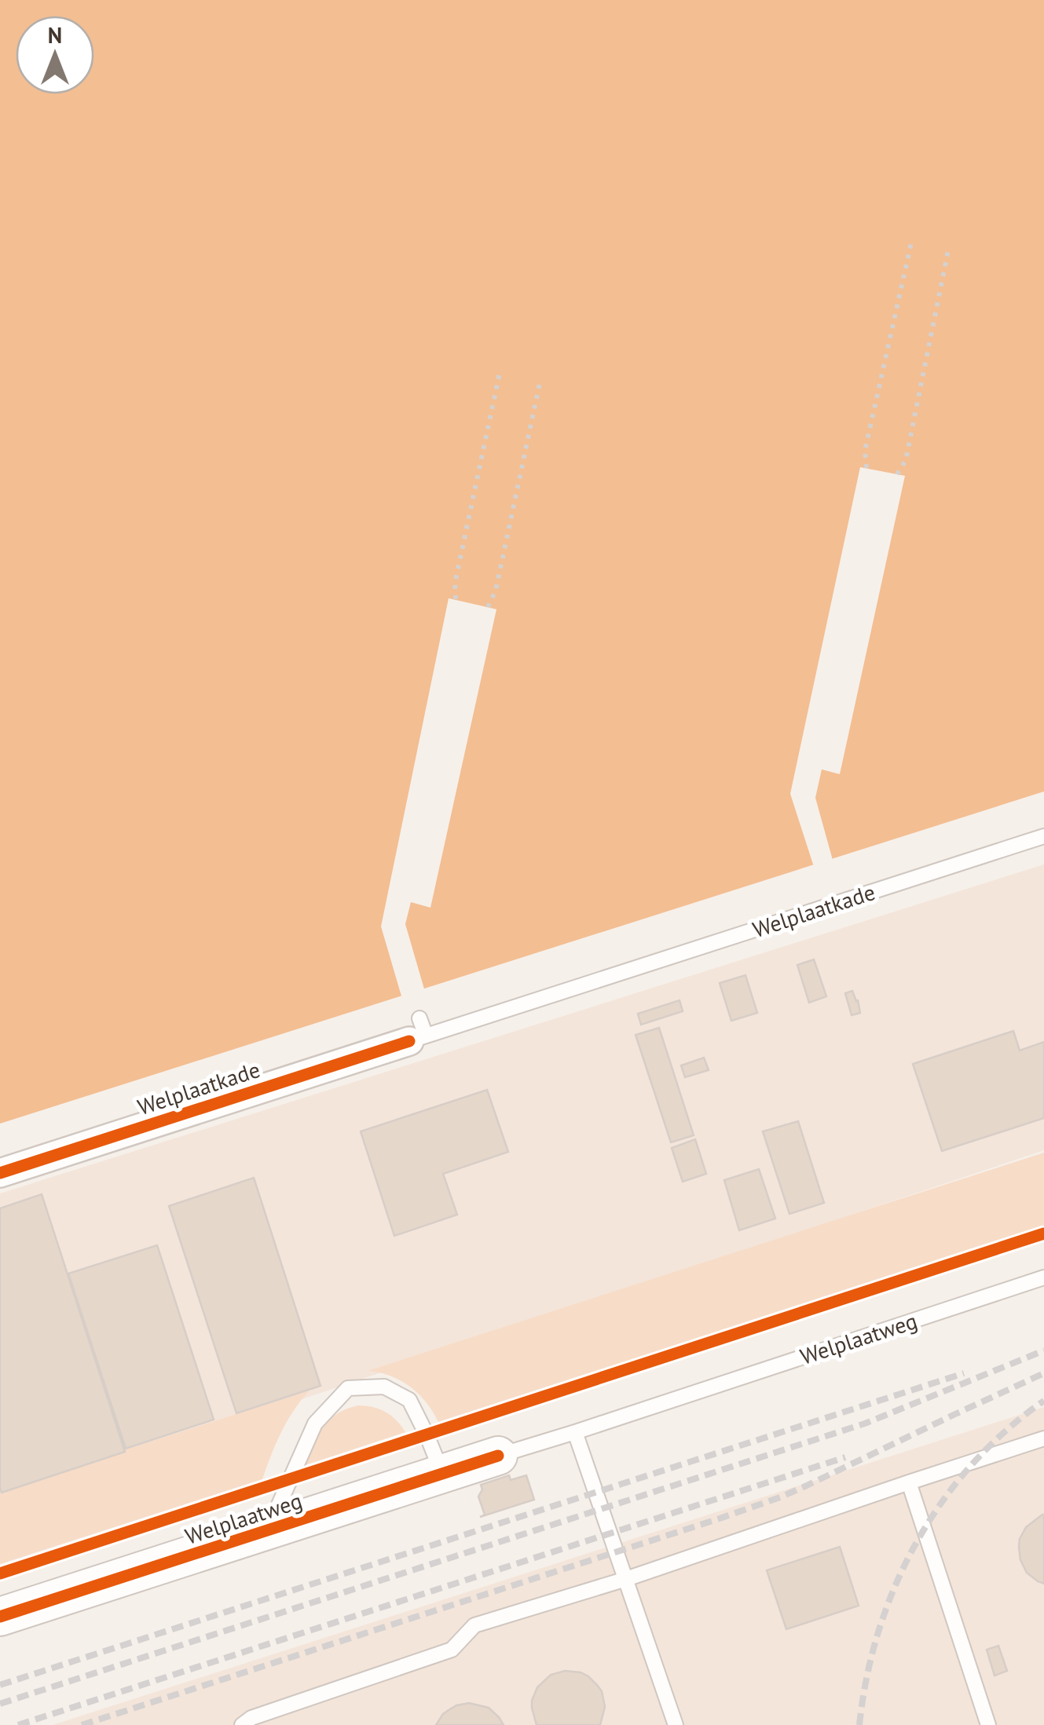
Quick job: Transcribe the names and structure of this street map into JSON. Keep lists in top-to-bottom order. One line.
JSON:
{"streets":{"street":["Welplaatkade","Welplaatweg"]},"north":"top"}
